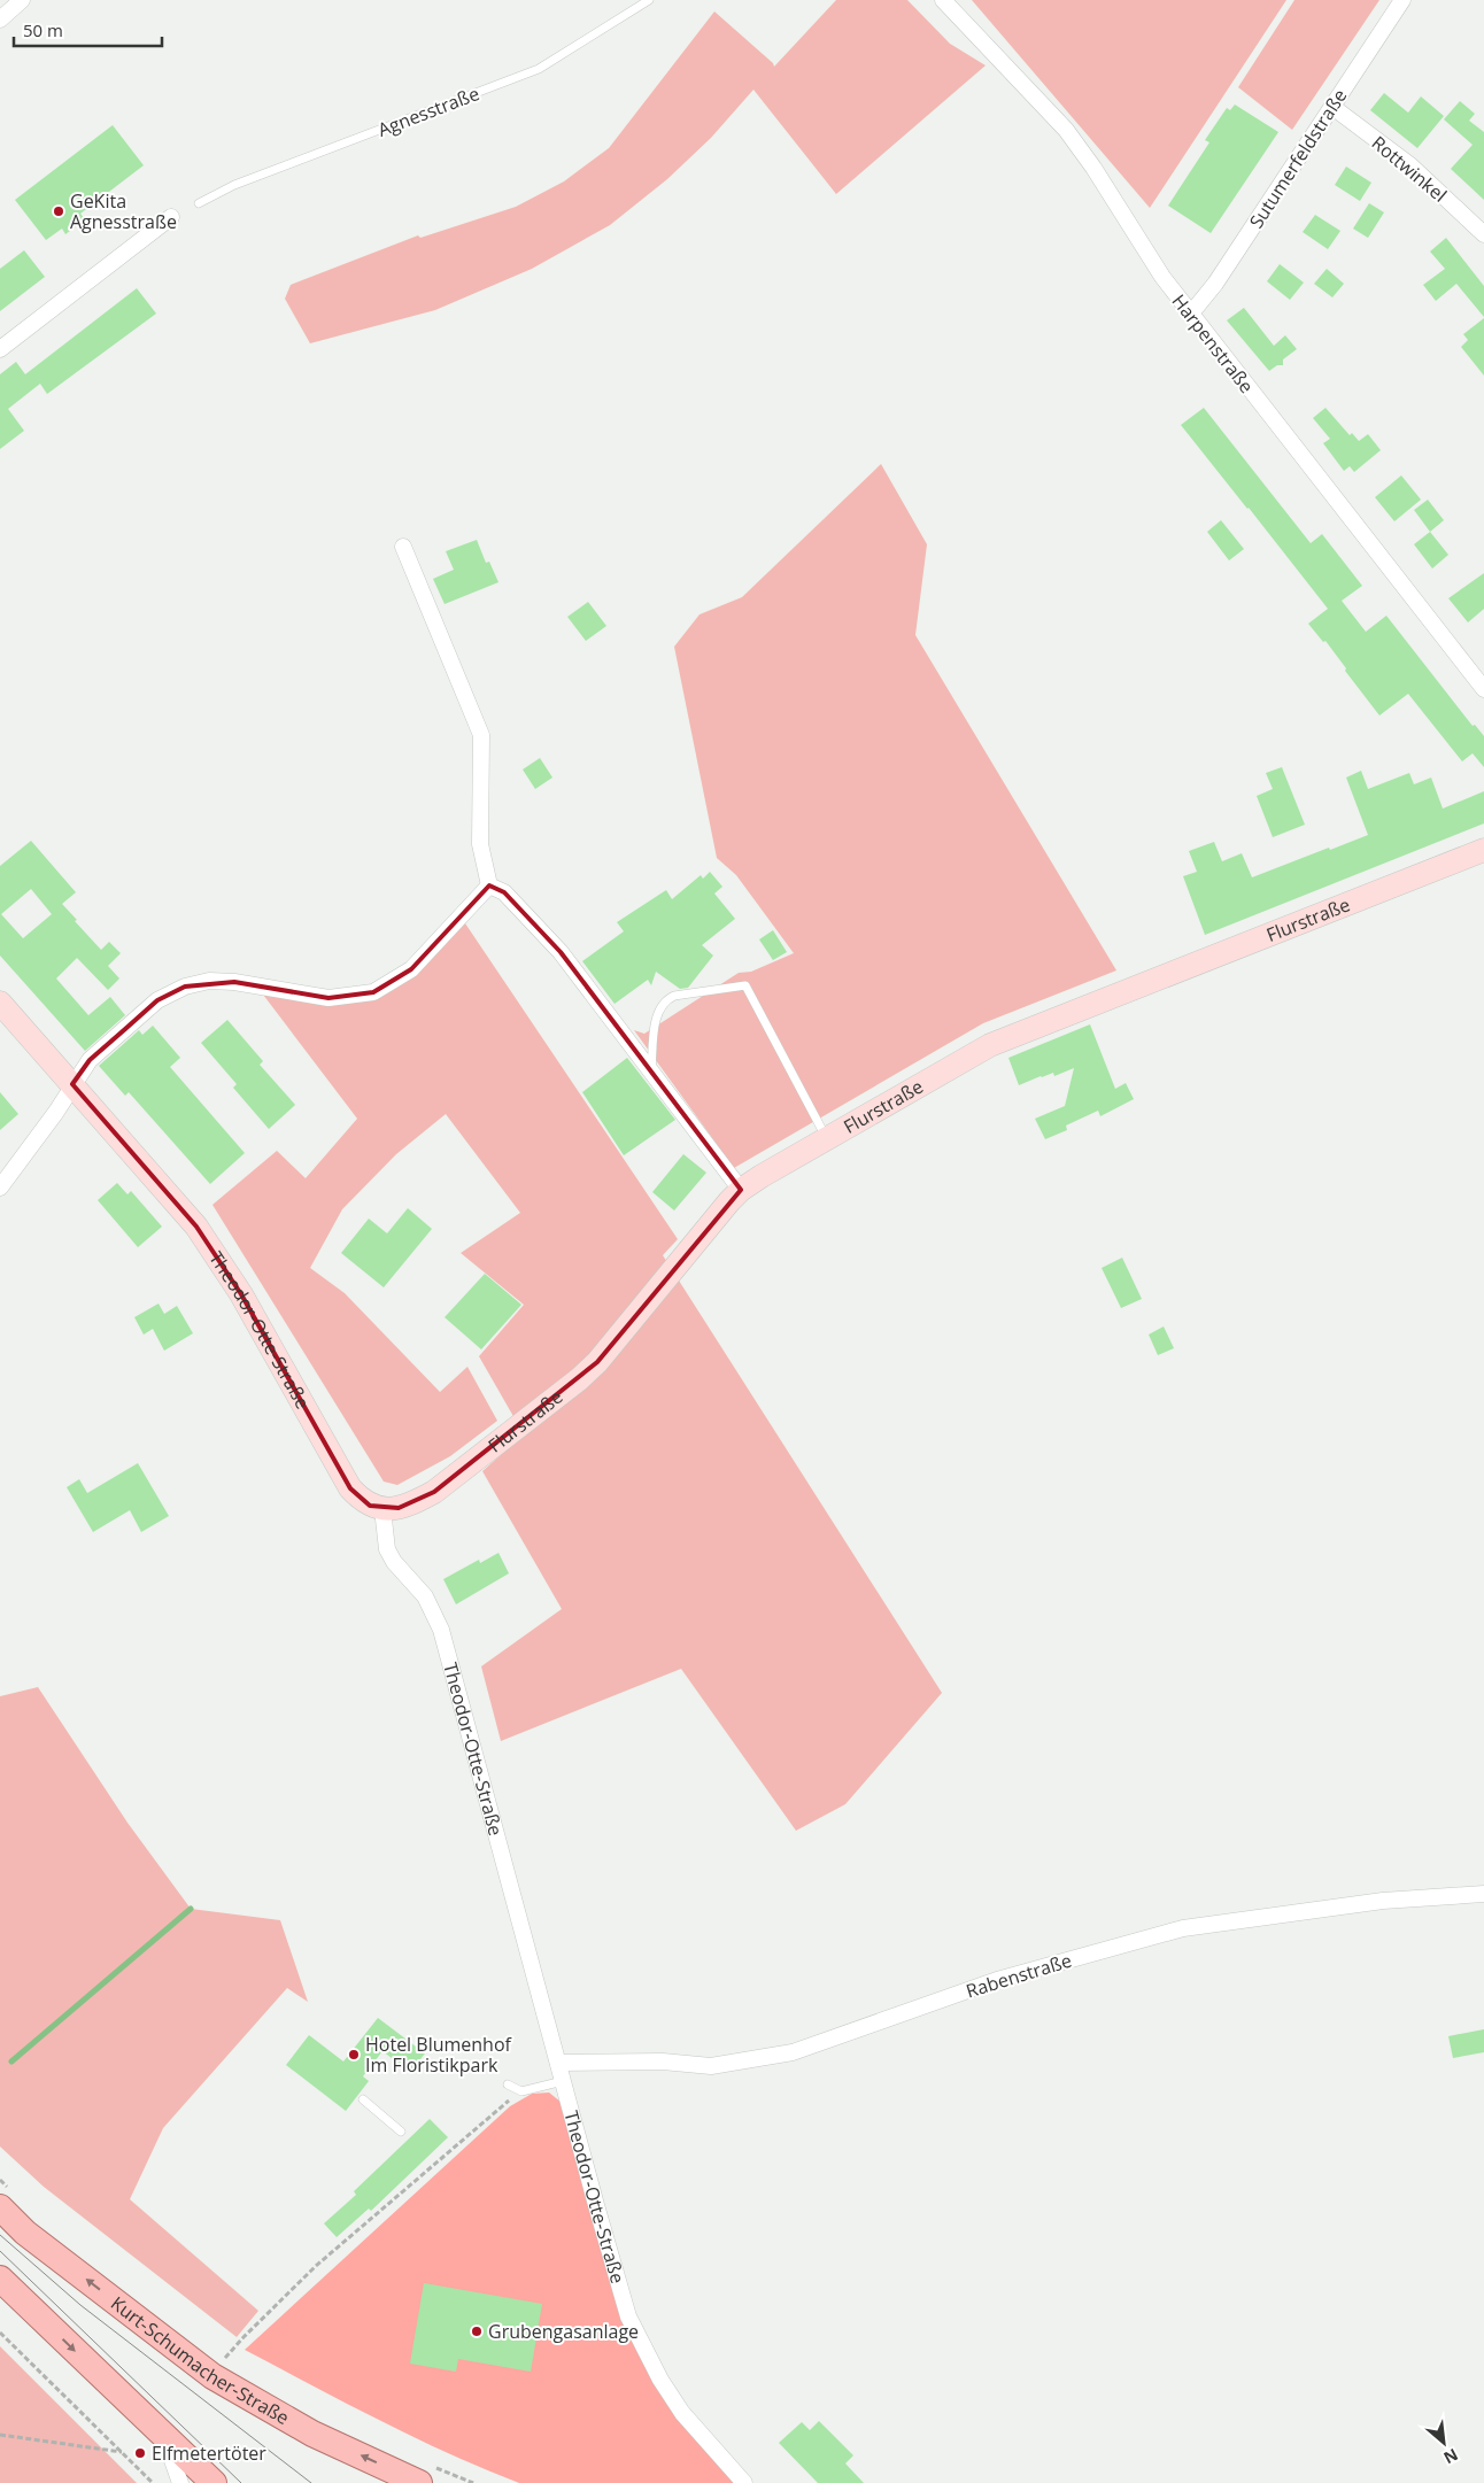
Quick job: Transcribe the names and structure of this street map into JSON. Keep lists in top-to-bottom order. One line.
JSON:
{"streets":{"main road":["Kurt-Schumacher-Straße"],"street":["Sutumerfeldstraße","Rottwinkel","Harpenstraße","Flurstraße","Theodor-Otte-Straße","Rabenstraße"],"lane":["Agnesstraße"]},"crossings":[["Sutumerfeldstraße","Rottwinkel"],["Sutumerfeldstraße","Harpenstraße"],["Flurstraße","Theodor-Otte-Straße"],["Theodor-Otte-Straße","Rabenstraße"]],"places":["GeKita Agnesstraße","Hotel Blumenhof Im Floristikpark","Grubengasanlage","Elfmetertöter"],"scale_bar":"50 m","north":"bottom right"}
